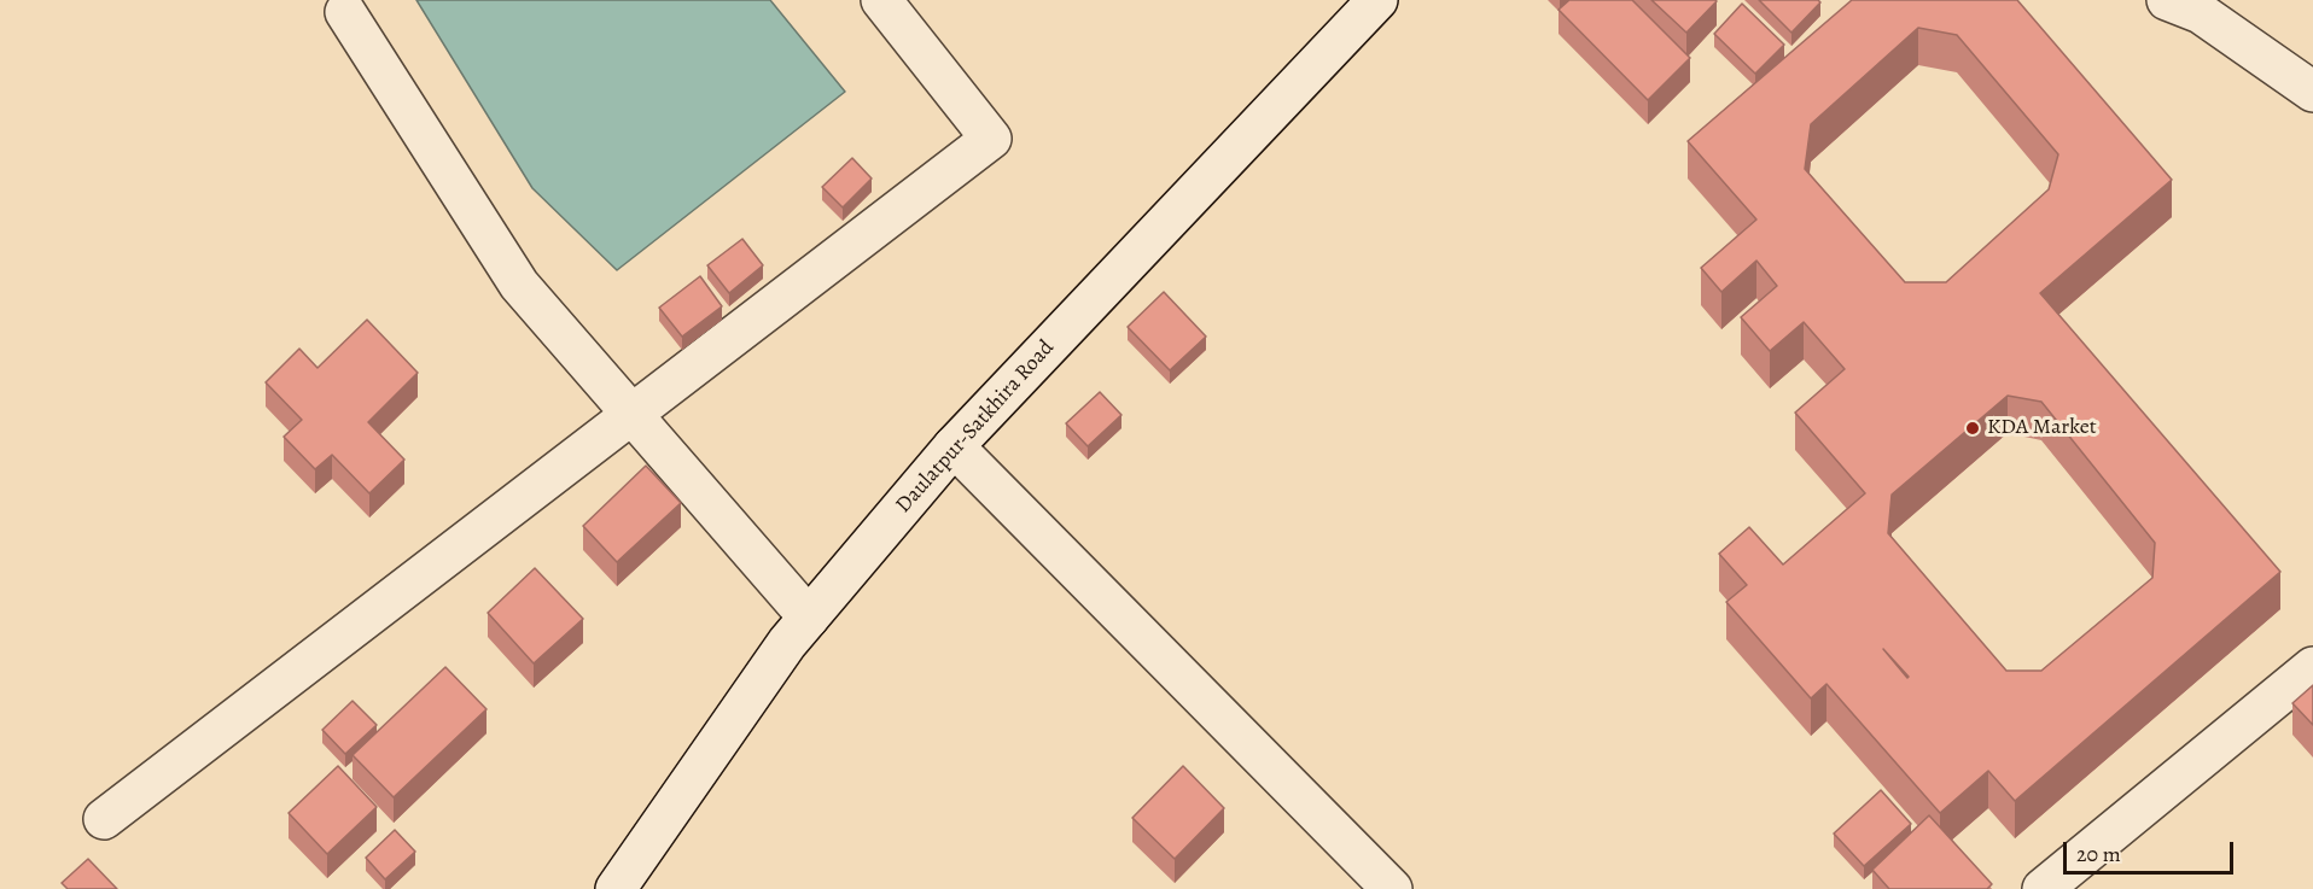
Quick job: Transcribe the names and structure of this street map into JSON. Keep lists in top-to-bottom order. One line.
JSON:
{"streets":{"street":["Daulatpur-Satkhira Road"]},"places":["KDA Market"],"scale_bar":"20 m"}
